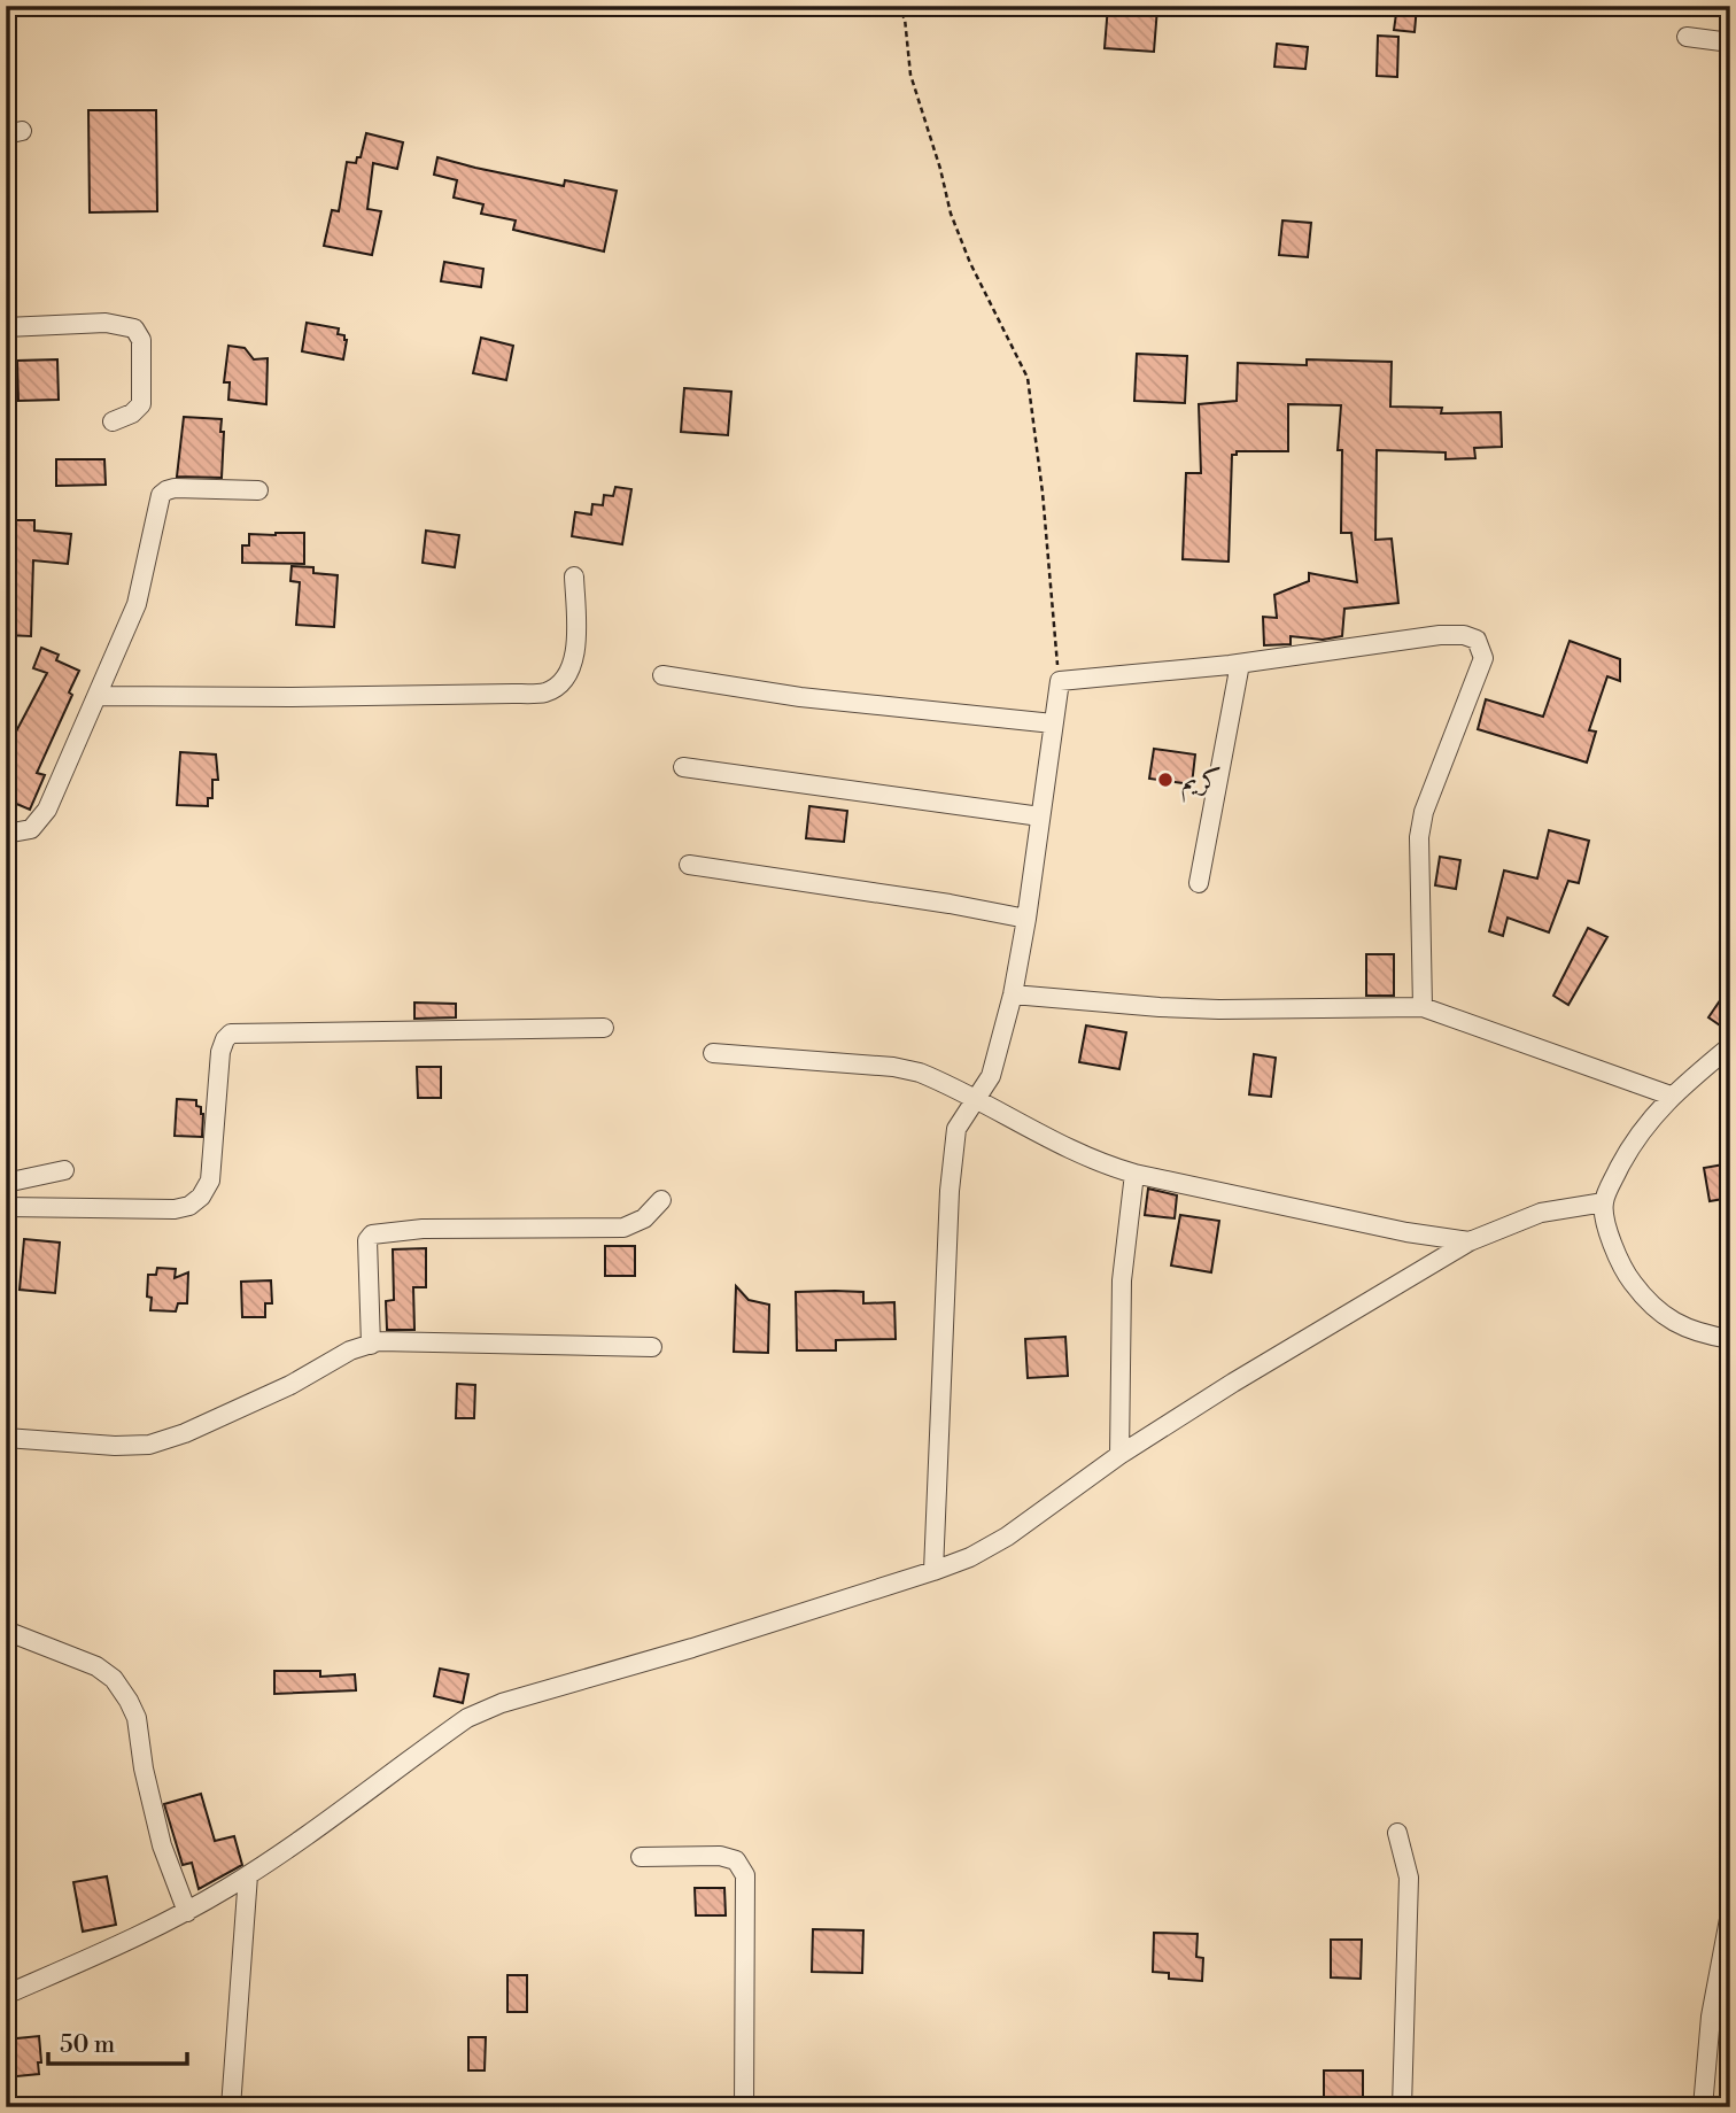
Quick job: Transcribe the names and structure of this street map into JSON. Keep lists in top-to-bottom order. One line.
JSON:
{"places":["كريم"],"scale_bar":"50 m"}
